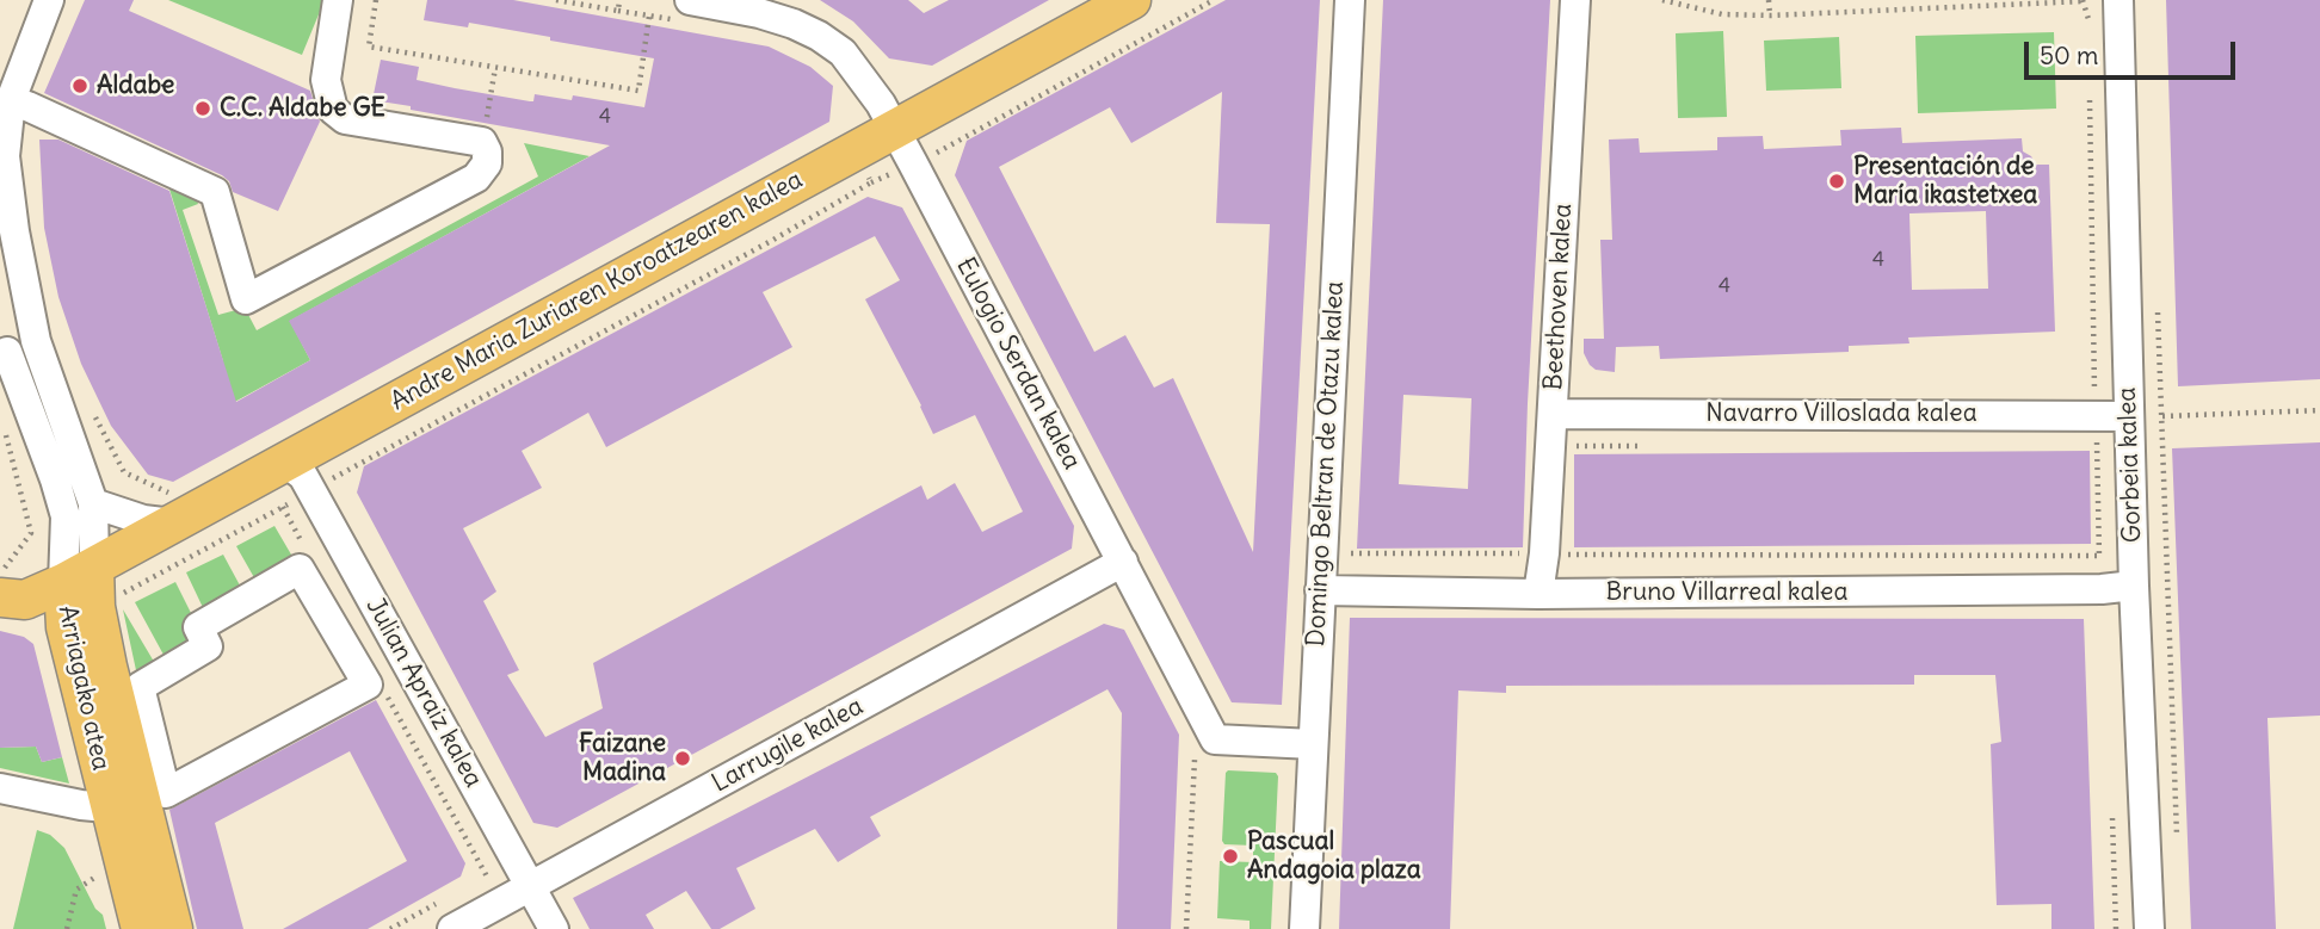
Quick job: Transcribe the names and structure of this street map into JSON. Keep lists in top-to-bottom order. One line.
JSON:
{"streets":{"main road":["Andre Maria Zuriaren Koroatzearen kalea","Arriagako atea"],"street":["Beethoven kalea","Eulogio Serdan kalea","Navarro Villoslada kalea","Domingo Beltran de Otazu kalea","Gorbeia kalea","Bruno Villarreal kalea","Julian Apraiz kalea","Larrugile kalea"]},"crossings":[["Andre Maria Zuriaren Koroatzearen kalea","Eulogio Serdan kalea"],["Andre Maria Zuriaren Koroatzearen kalea","Arriagako atea"],["Andre Maria Zuriaren Koroatzearen kalea","Julian Apraiz kalea"],["Beethoven kalea","Navarro Villoslada kalea"],["Beethoven kalea","Bruno Villarreal kalea"],["Eulogio Serdan kalea","Domingo Beltran de Otazu kalea"],["Eulogio Serdan kalea","Larrugile kalea"],["Navarro Villoslada kalea","Gorbeia kalea"],["Domingo Beltran de Otazu kalea","Bruno Villarreal kalea"],["Gorbeia kalea","Bruno Villarreal kalea"],["Julian Apraiz kalea","Larrugile kalea"]],"places":["Aldabe","C.C. Aldabe GE","Presentación de María ikastetxea","Faizane Madina","Pascual Andagoia plaza"],"house_numbers":["4","4","4"],"scale_bar":"50 m"}
